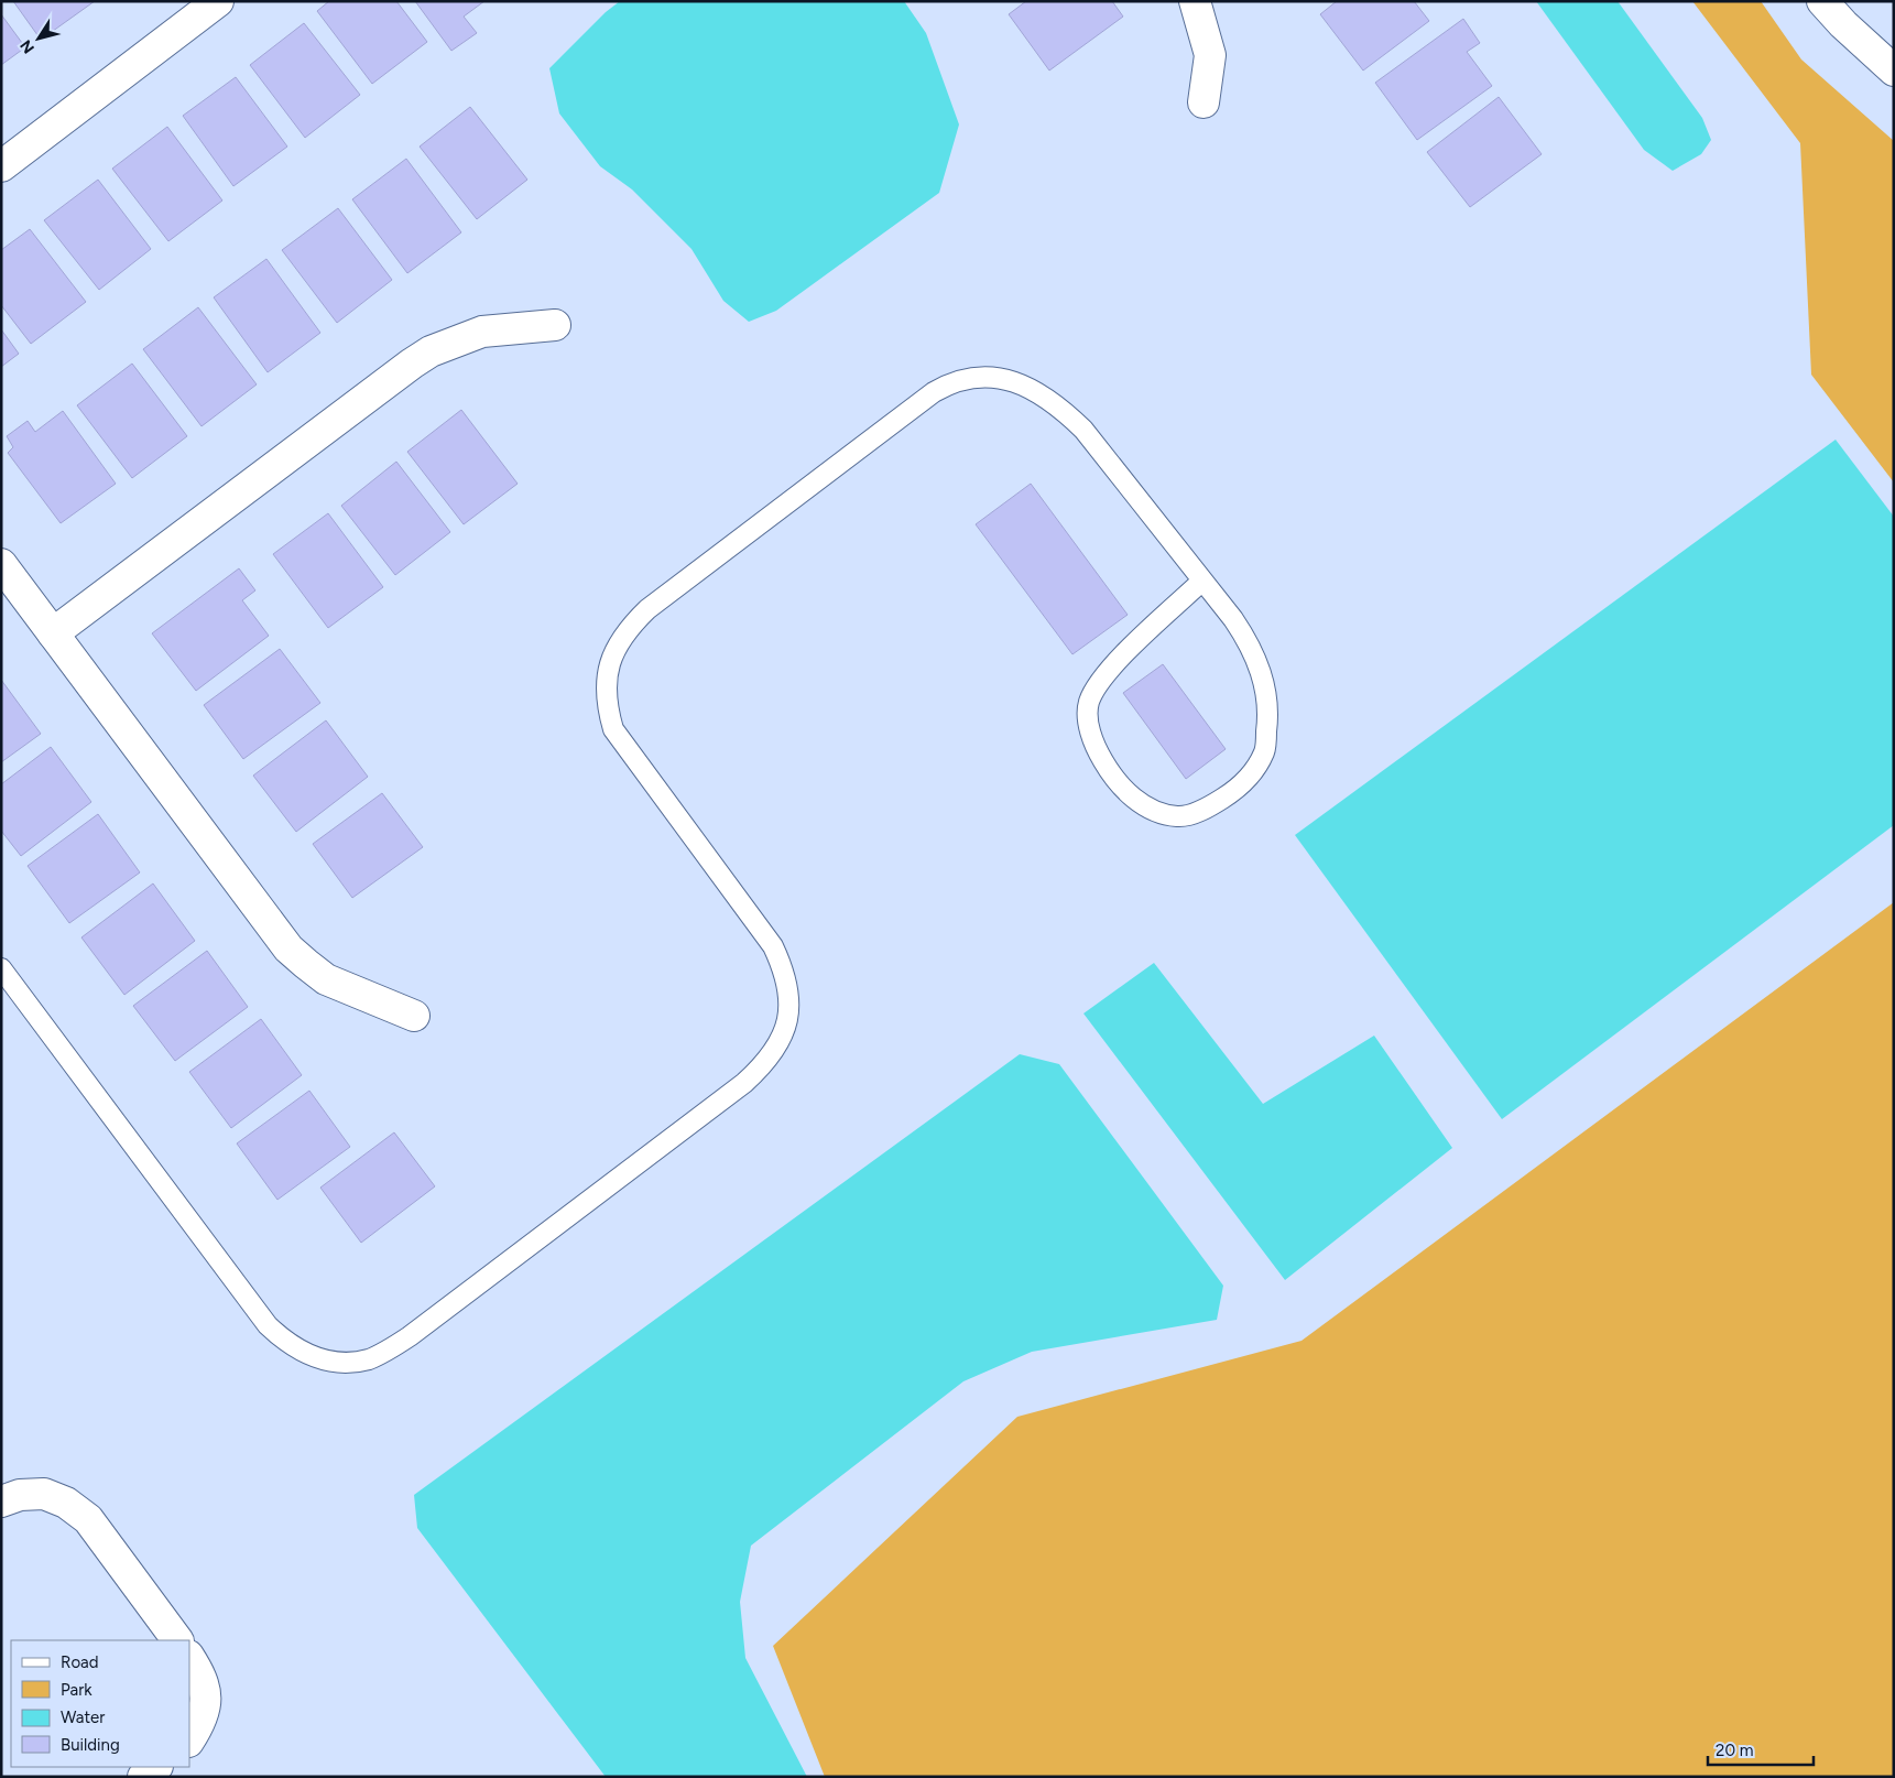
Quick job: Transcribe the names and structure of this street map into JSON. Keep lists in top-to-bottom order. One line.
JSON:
{"legend":["Road","Park","Water","Building"],"scale_bar":"20 m","north":"bottom left"}
